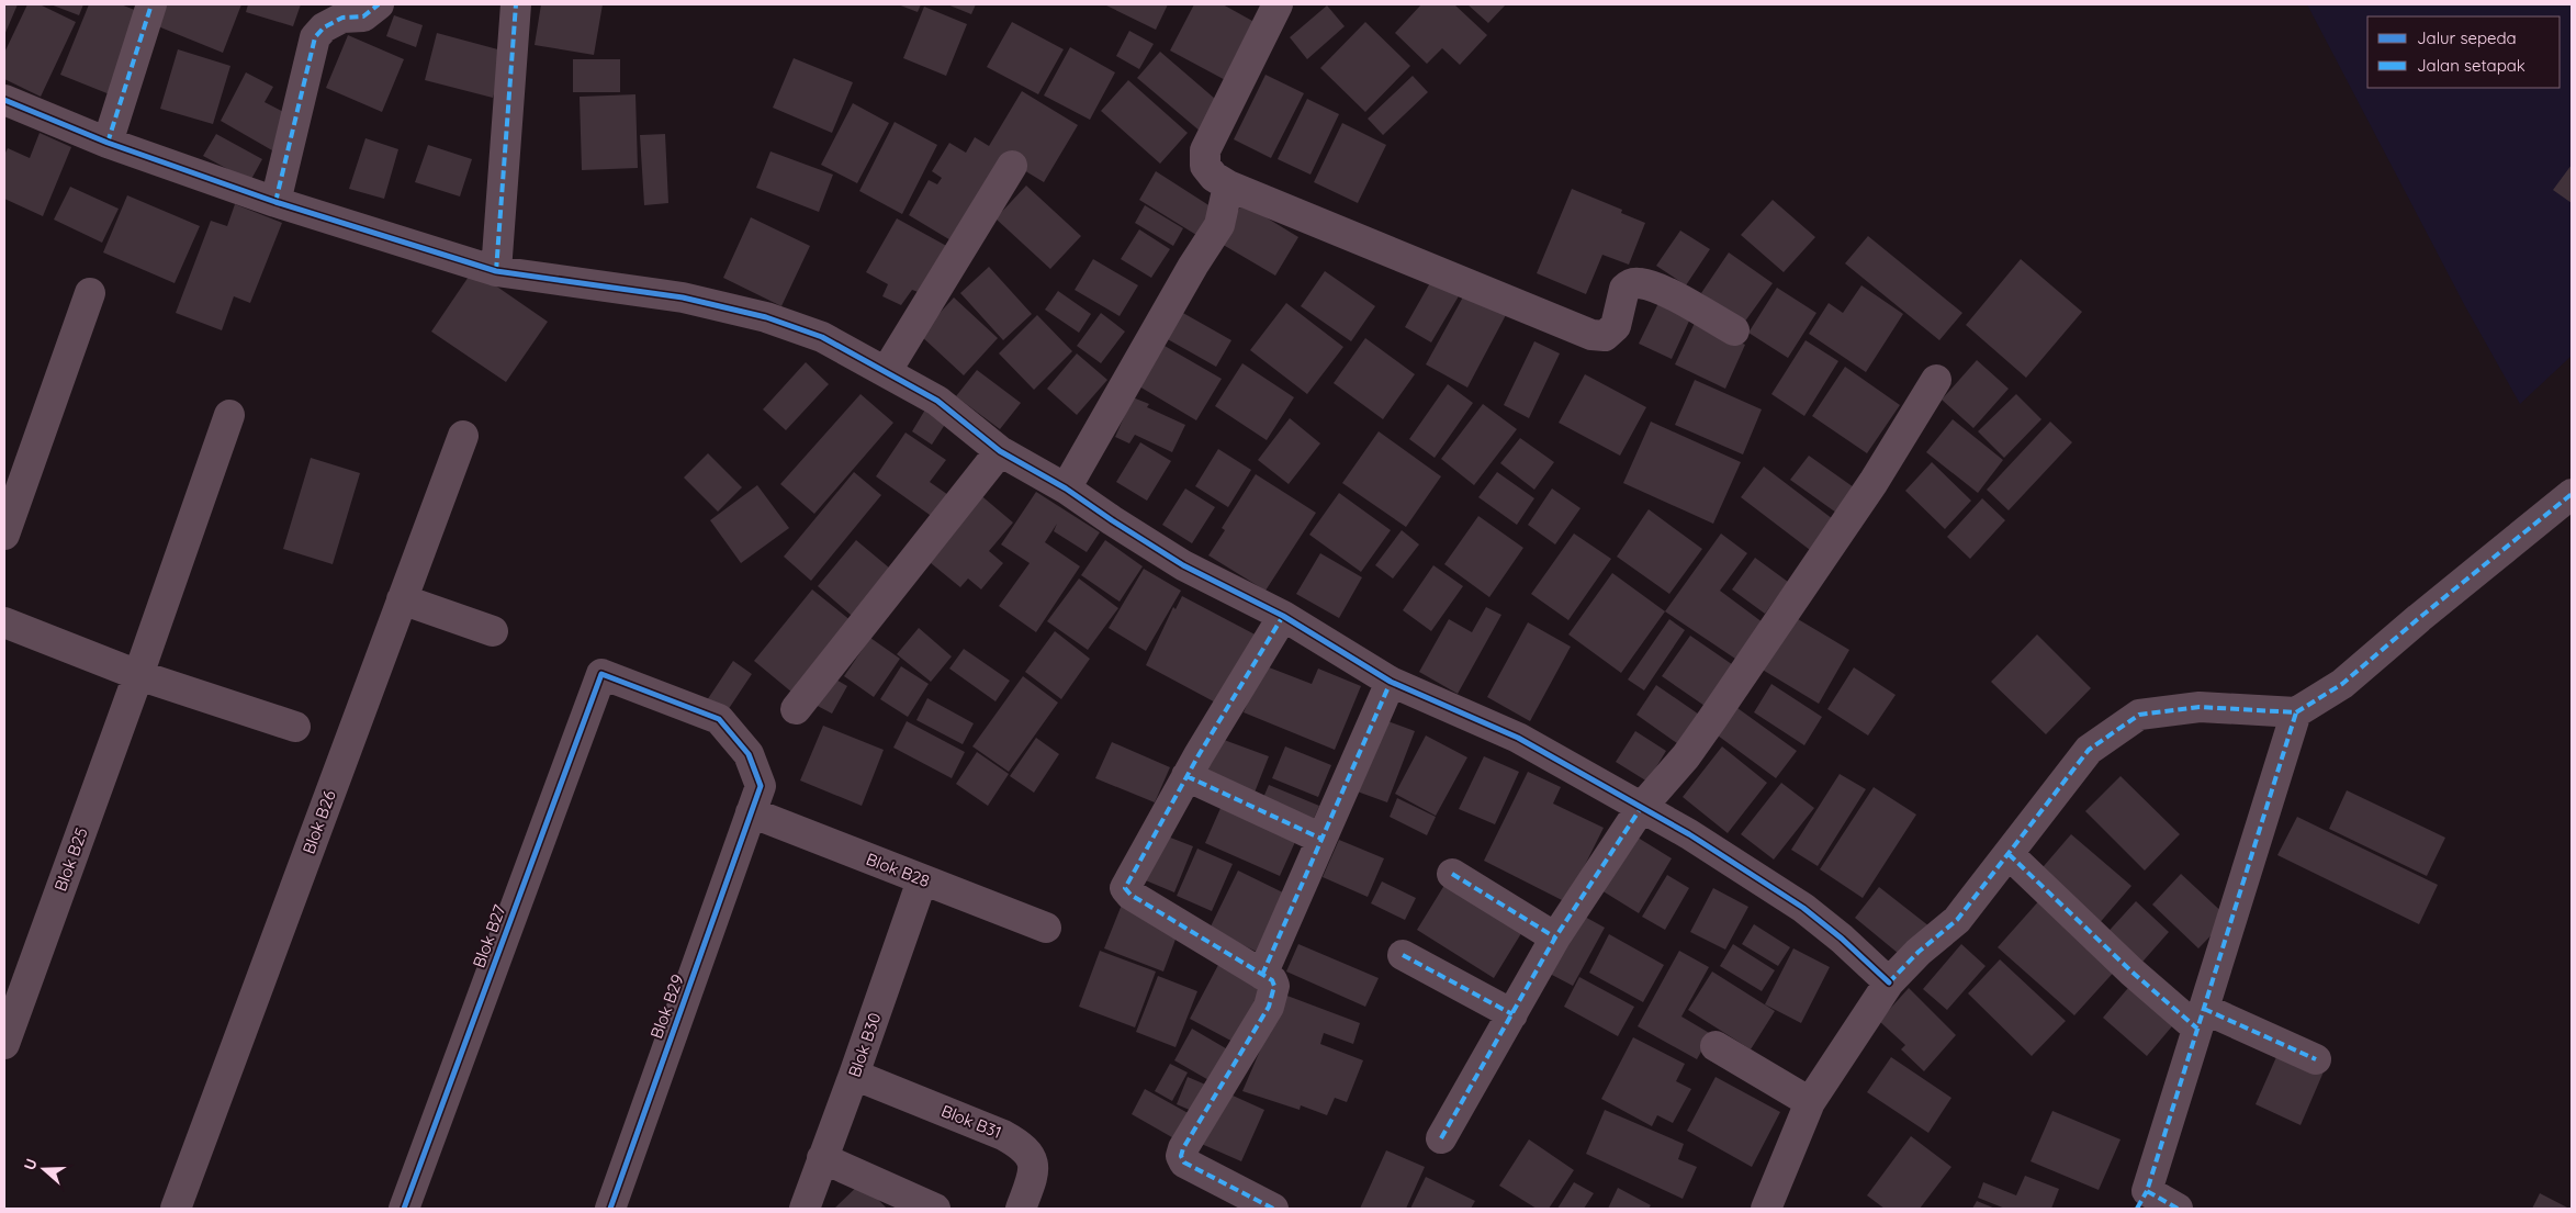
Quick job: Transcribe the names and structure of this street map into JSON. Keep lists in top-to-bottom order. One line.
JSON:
{"streets":{"street":["Blok B26","Blok B25","Blok B28","Blok B27","Blok B29","Blok B30","Blok B31"]},"crossings":[["Blok B28","Blok B29"],["Blok B28","Blok B30"],["Blok B27","Blok B29"],["Blok B30","Blok B31"]],"legend":["Jalur sepeda","Jalan setapak"],"north":"left"}
